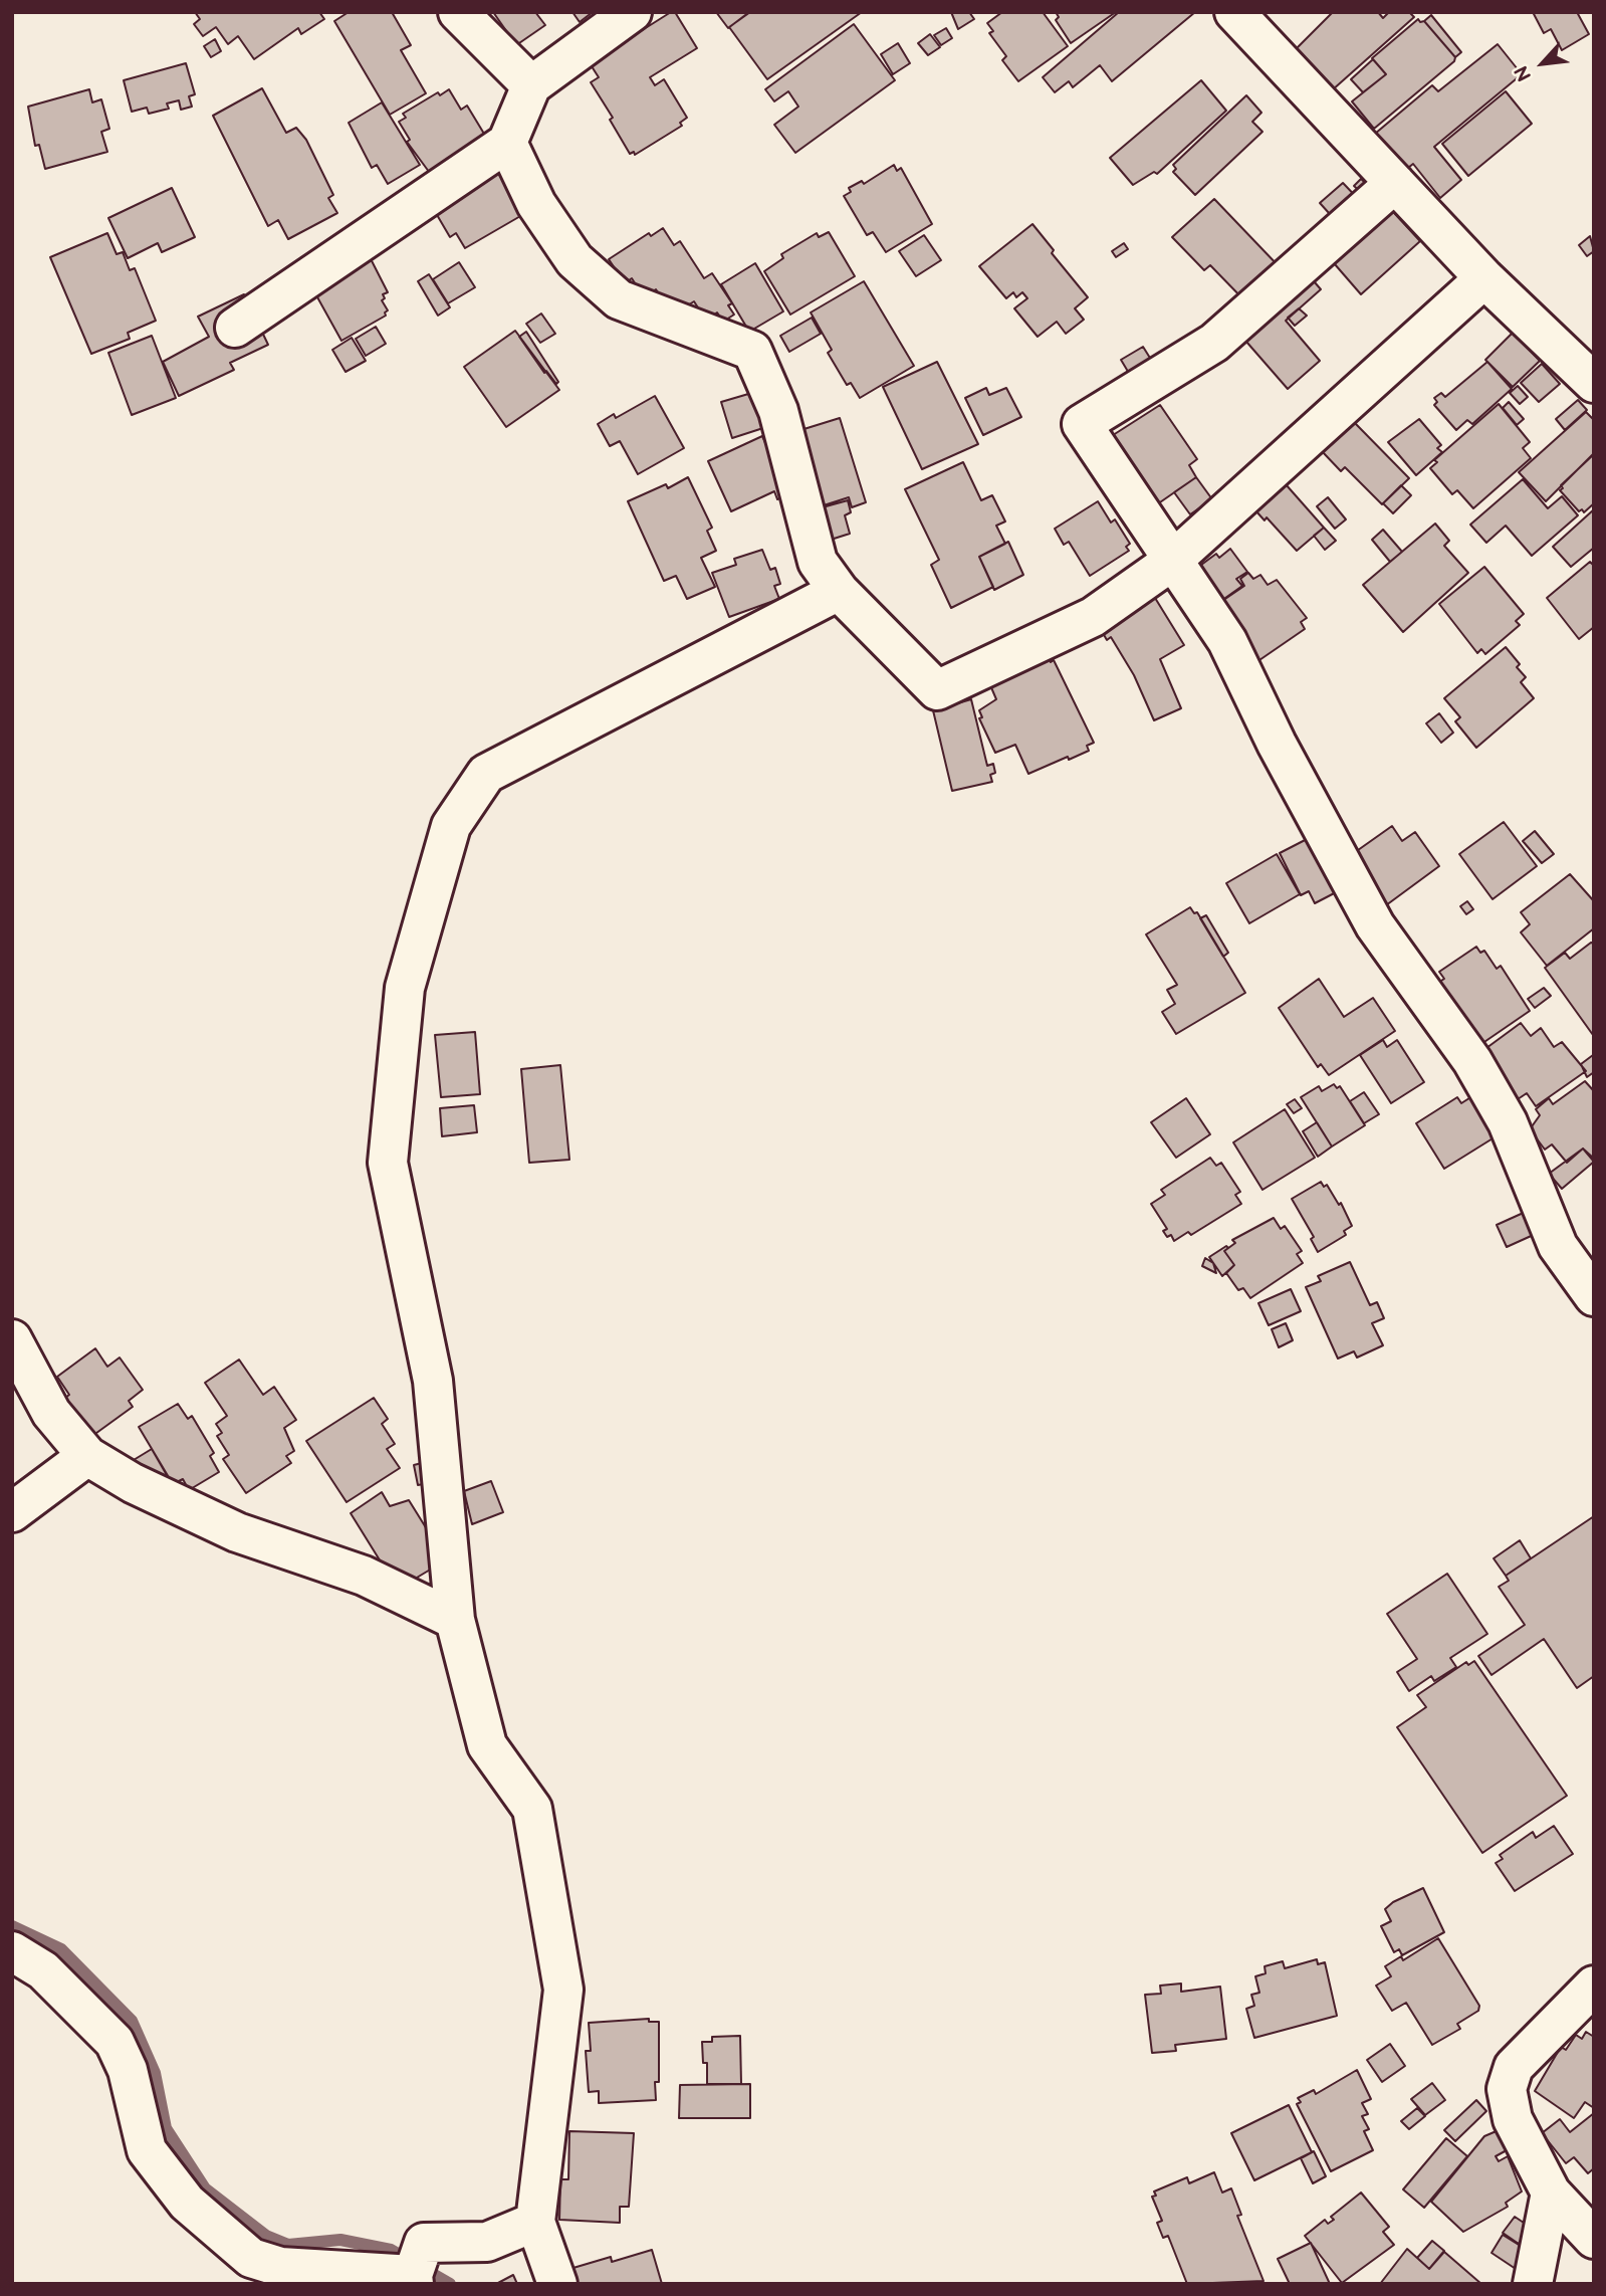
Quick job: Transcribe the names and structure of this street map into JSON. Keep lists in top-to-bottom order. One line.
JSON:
{"north":"bottom left"}
